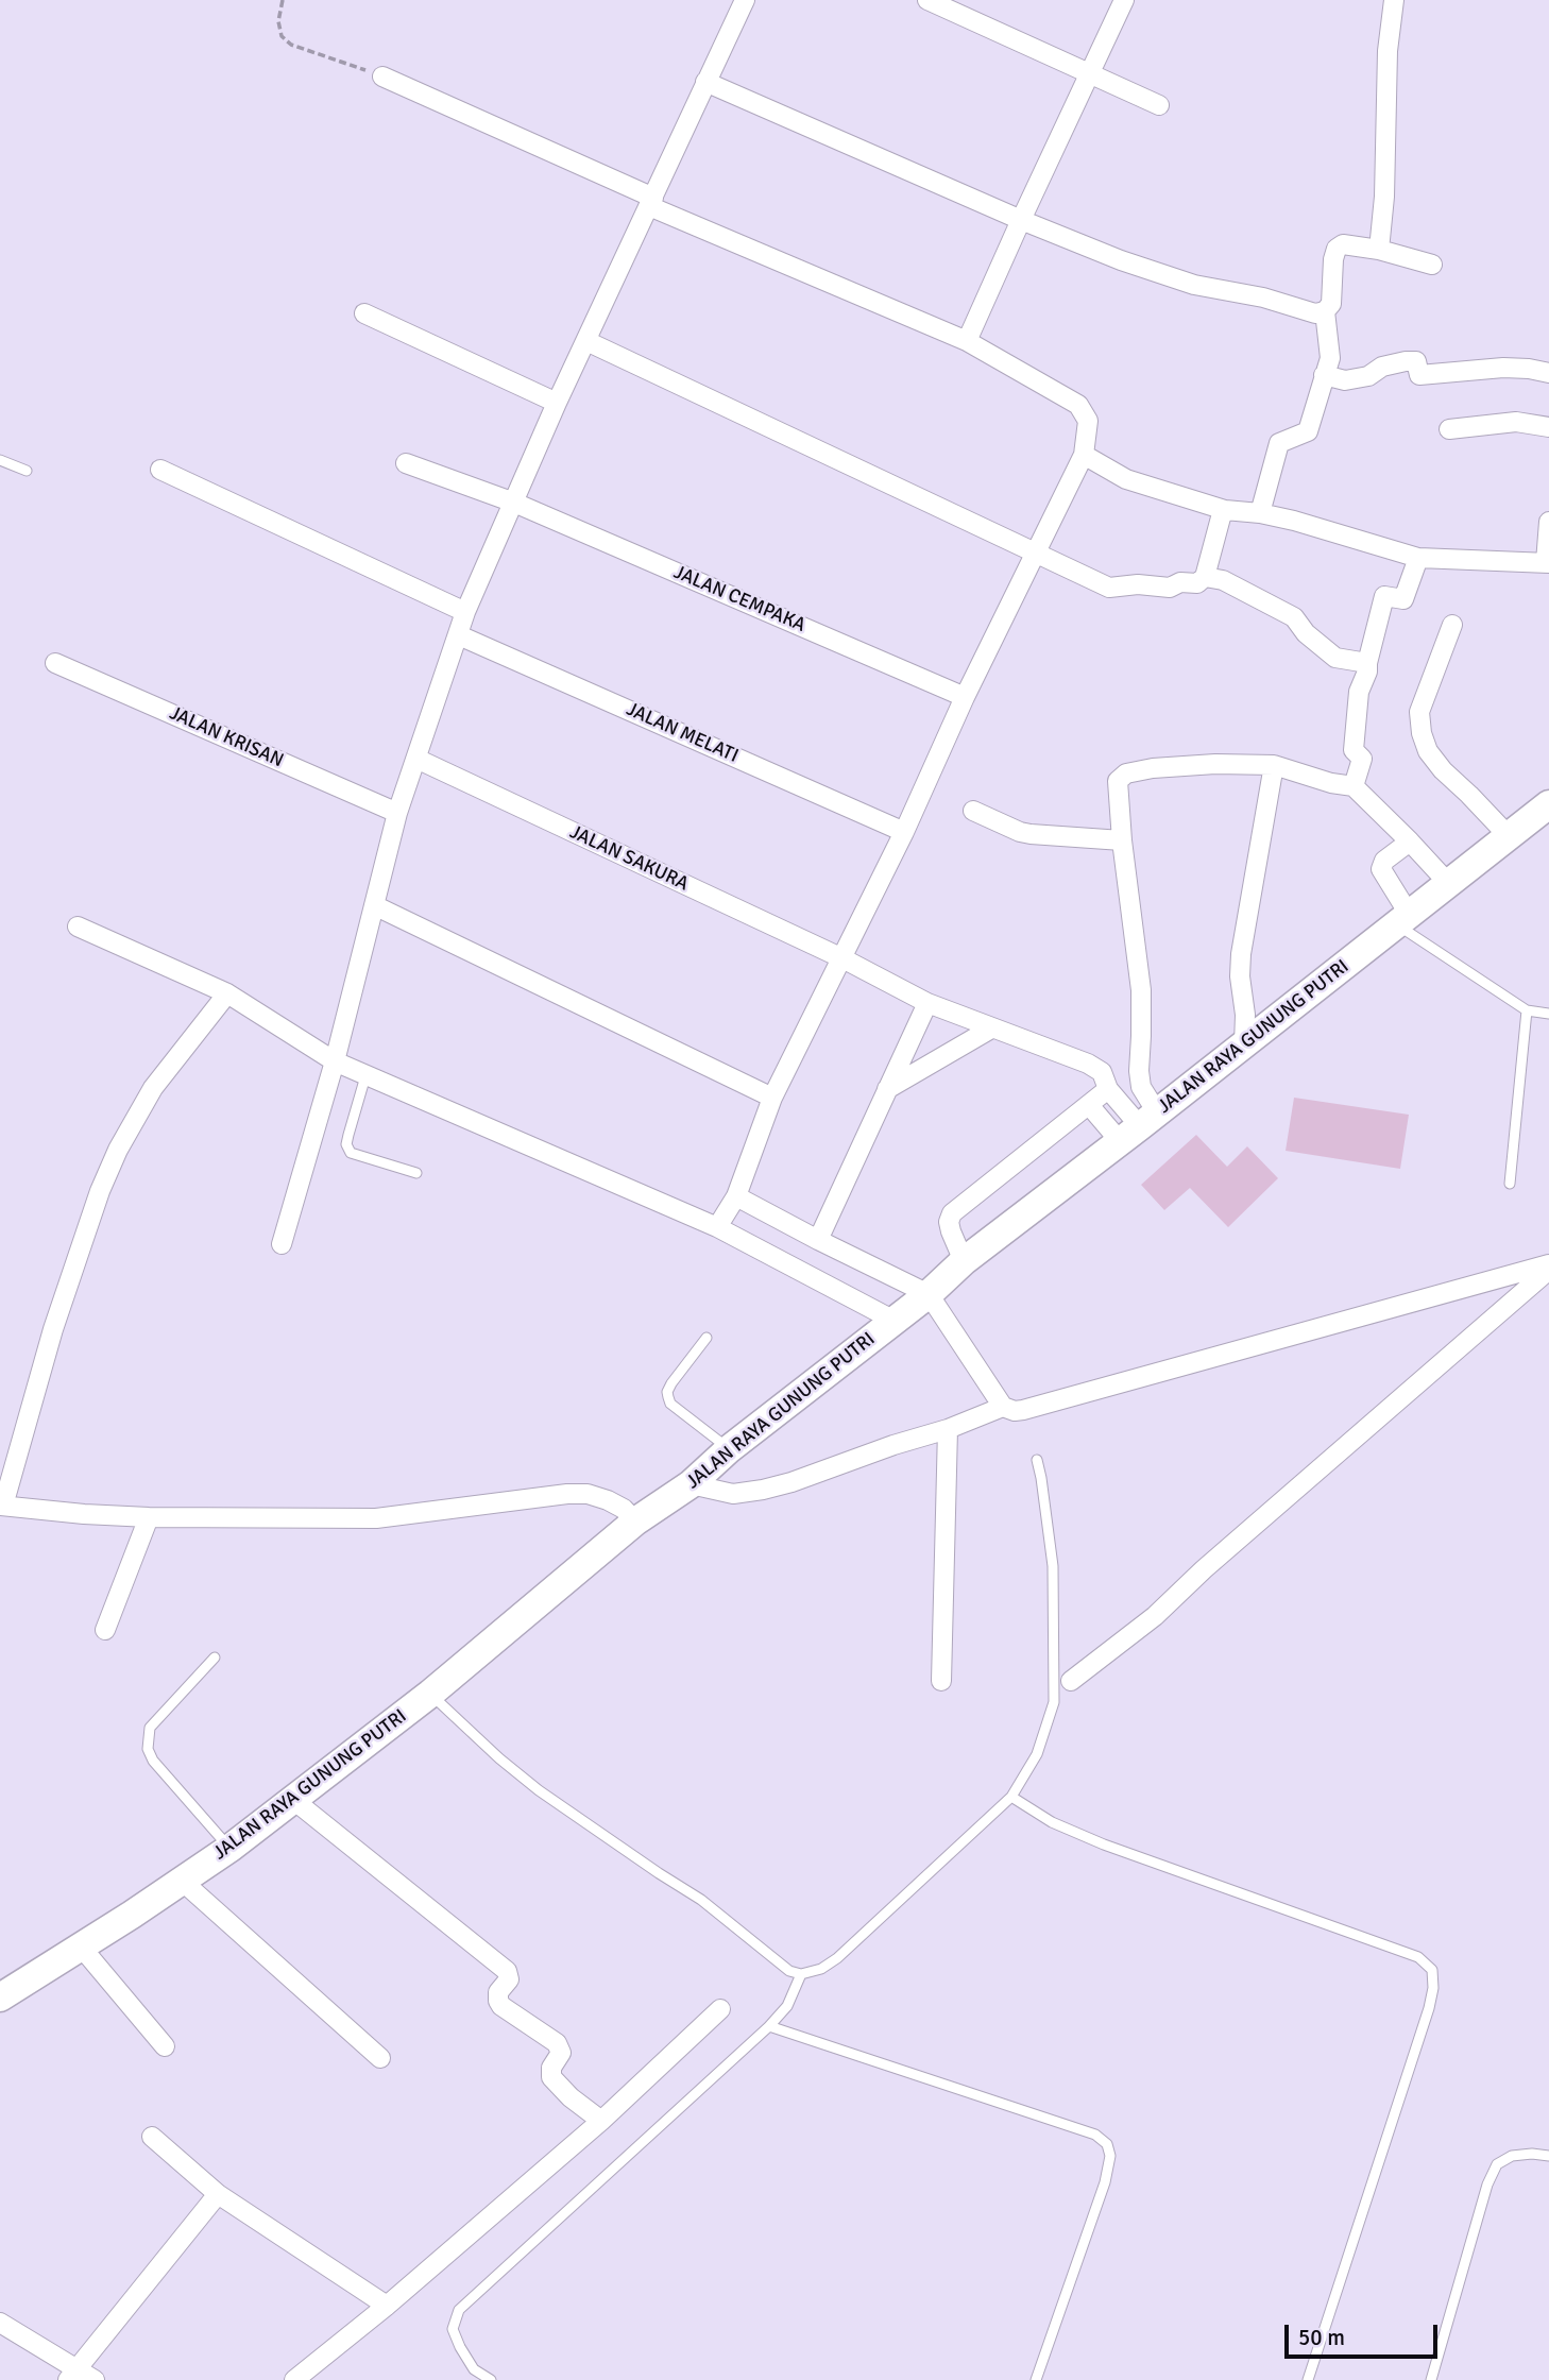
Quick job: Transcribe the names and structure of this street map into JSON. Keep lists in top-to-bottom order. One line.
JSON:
{"streets":{"main road":["JALAN RAYA GUNUNG PUTRI"],"street":["JALAN CEMPAKA","JALAN MELATI","JALAN KRISAN","JALAN SAKURA"]},"crossings":[["JALAN SAKURA","JALAN RAYA GUNUNG PUTRI"]],"scale_bar":"50 m"}
